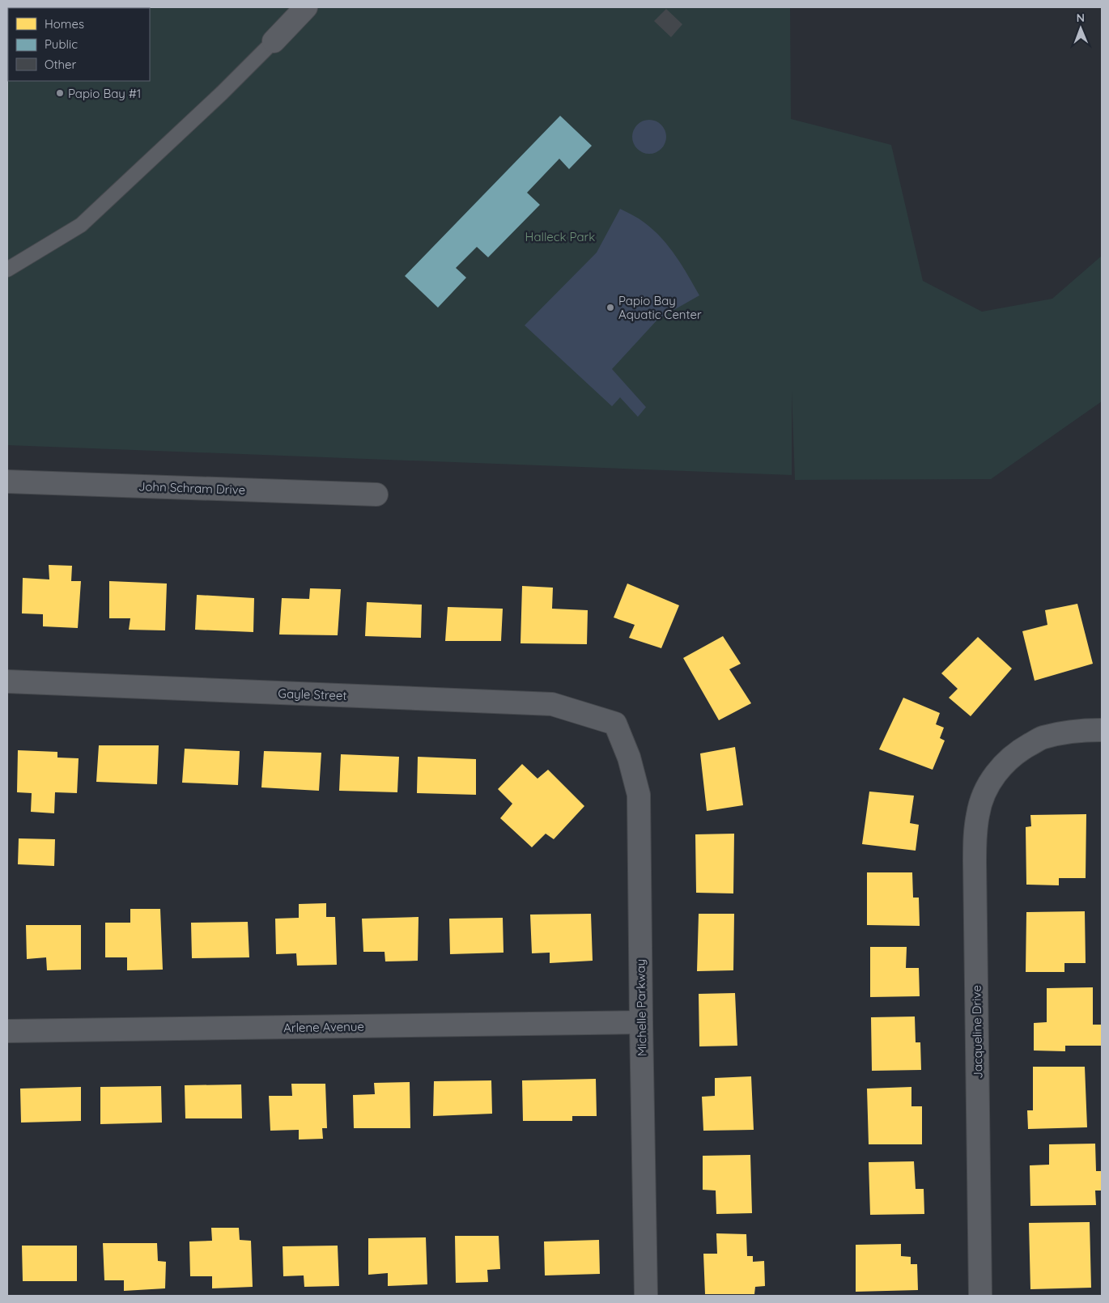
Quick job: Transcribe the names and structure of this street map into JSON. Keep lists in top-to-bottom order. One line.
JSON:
{"streets":{"street":["John Schram Drive","Gayle Street","Michelle Parkway","Arlene Avenue","Jacqueline Drive"]},"crossings":[["Gayle Street","Michelle Parkway"],["Michelle Parkway","Arlene Avenue"]],"parks":["Halleck Park"],"places":["Papio Bay #1","Papio Bay Aquatic Center"],"legend":["Homes","Public","Other"],"north":"top"}
